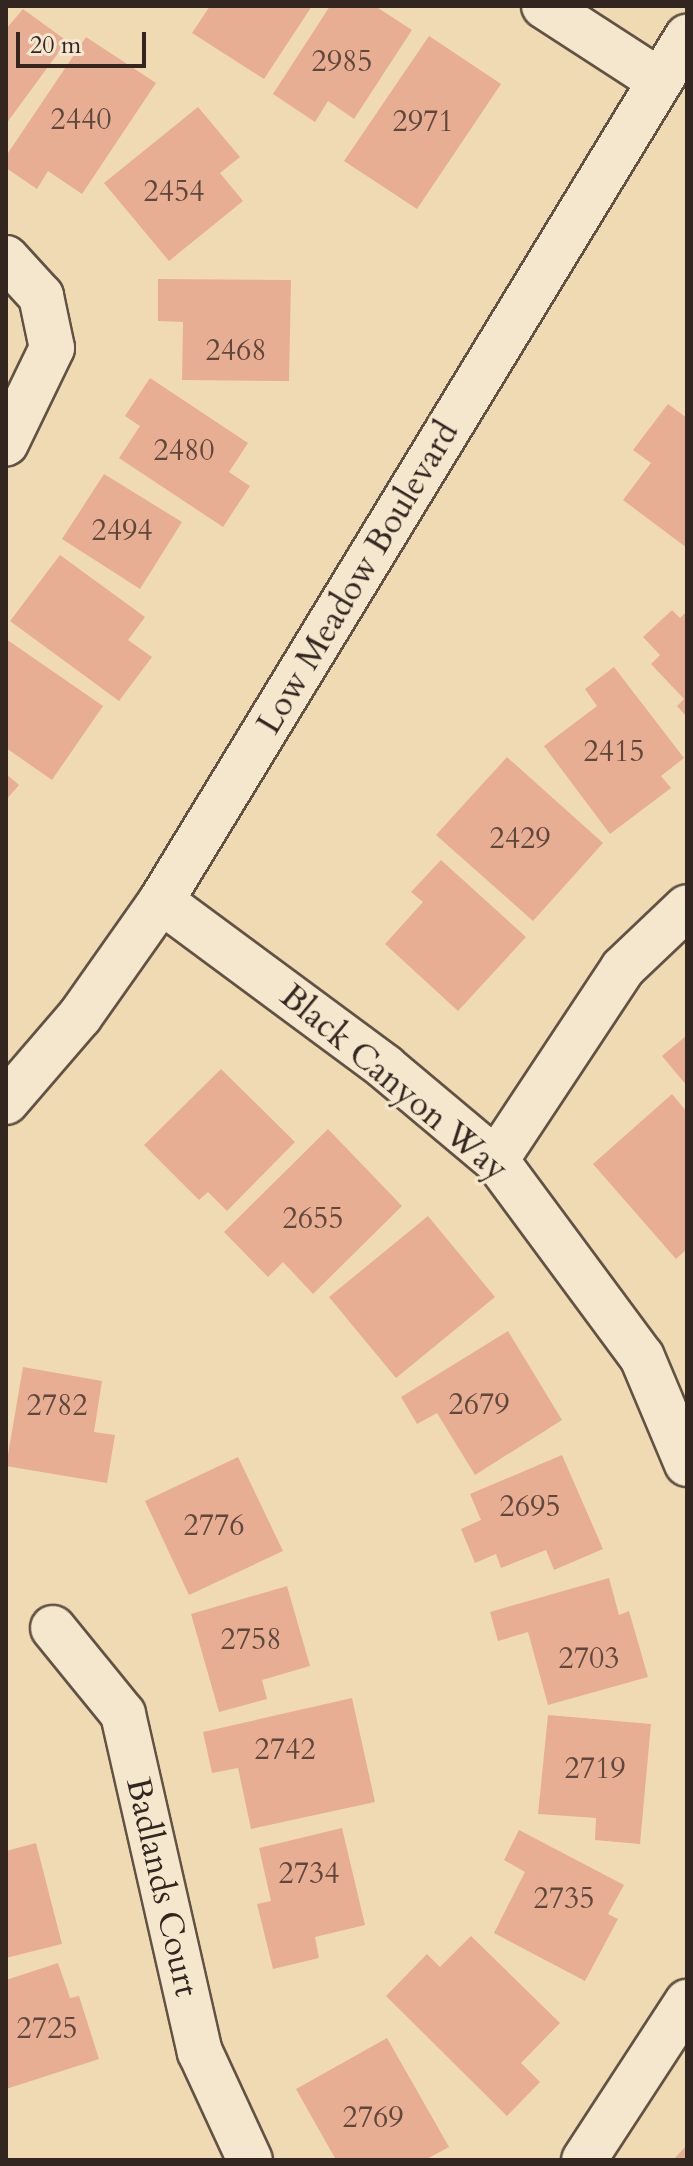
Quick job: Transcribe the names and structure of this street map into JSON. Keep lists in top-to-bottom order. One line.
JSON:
{"streets":{"street":["Low Meadow Boulevard","Black Canyon Way","Badlands Court"]},"crossings":[["Low Meadow Boulevard","Black Canyon Way"]],"house_numbers":["2985","2440","2971","2454","2468","2480","2494","2415","2429","2655","2679","2782","2695","2776","2758","2703","2742","2719","2734","2735","2725","2769"],"scale_bar":"20 m"}
